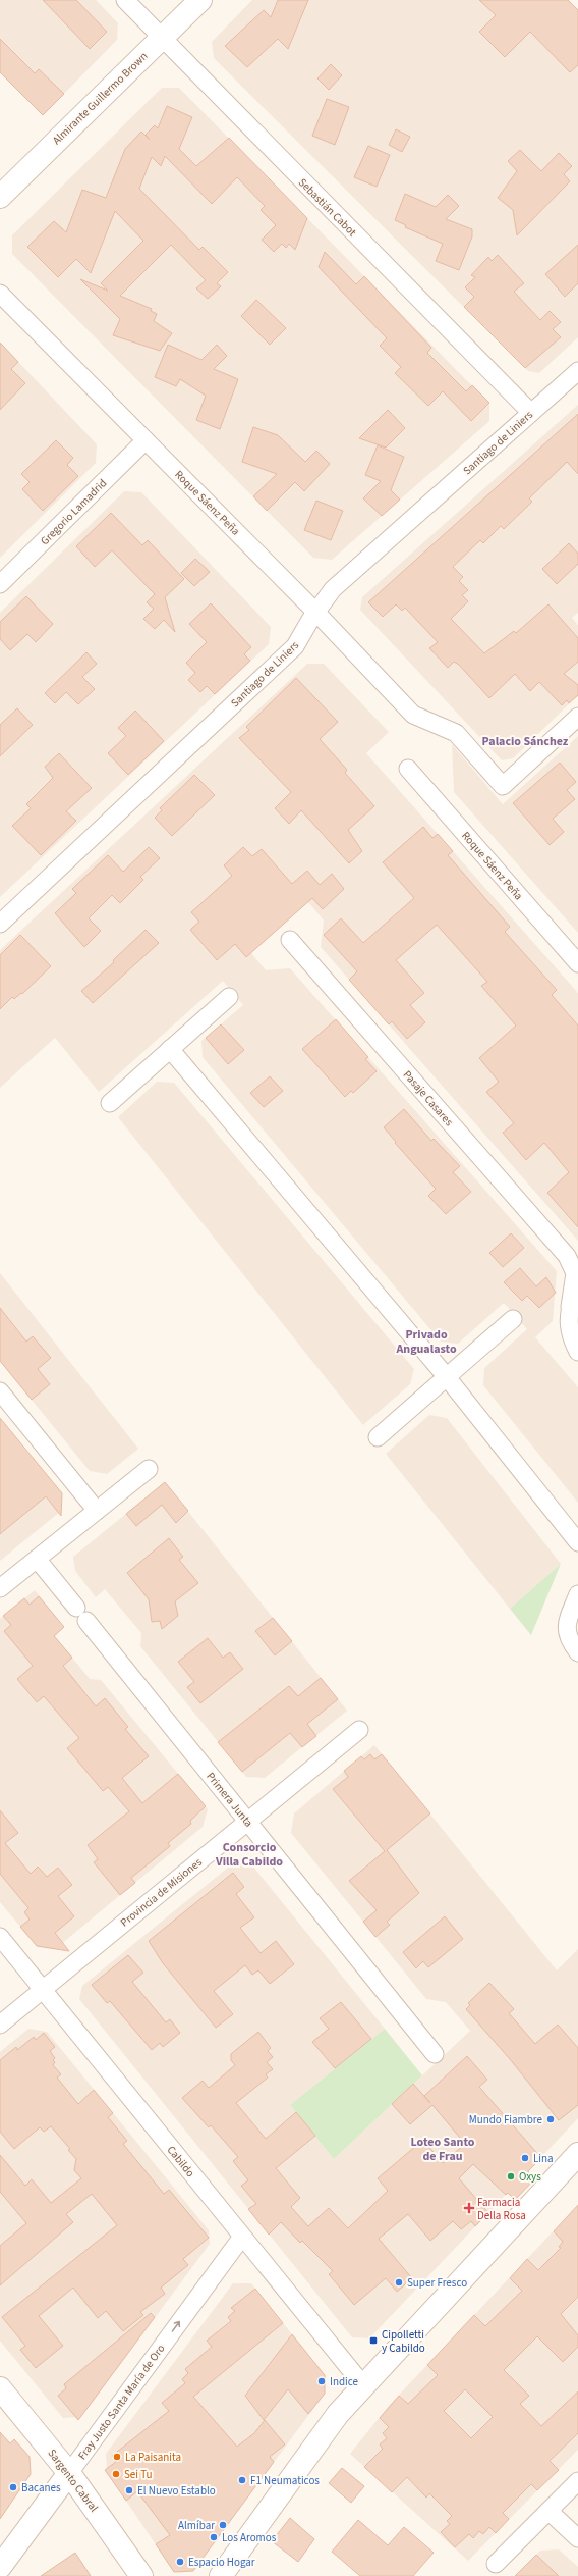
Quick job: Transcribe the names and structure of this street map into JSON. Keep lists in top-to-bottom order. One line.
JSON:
{"streets":{"main road":["Almirante Guillermo Brown","Fray Justo Santa María de Oro","Sargento Cabral"],"street":["Sebastián Cabot","Santiago de Liniers","Roque Sáenz Peña","Gregorio Lamadrid","Pasaje Casares","Primera Junta","Provincia de Misiones","Cabildo"]},"crossings":[["Almirante Guillermo Brown","Sebastián Cabot"],["Sebastián Cabot","Santiago de Liniers"],["Santiago de Liniers","Roque Sáenz Peña"],["Roque Sáenz Peña","Gregorio Lamadrid"],["Primera Junta","Provincia de Misiones"],["Provincia de Misiones","Cabildo"],["Cabildo","Fray Justo Santa María de Oro"],["Fray Justo Santa María de Oro","Sargento Cabral"]],"one_way":["Fray Justo Santa María de Oro"],"districts":["Palacio Sánchez","Privado Angualasto","Consorcio Villa Cabildo","Loteo Santo de Frau"],"places":{"other":["Mundo Fiambre","Lina","Oxys","Super Fresco","Indice","La Paisanita","Sei Tu","F1 Neumaticos","Bacanes","El Nuevo Establo","Almíbar","Los Aromos","Espacio Hogar"],"health":["Farmacia Della Rosa"],"transit":["Cipolletti y Cabildo"]}}
